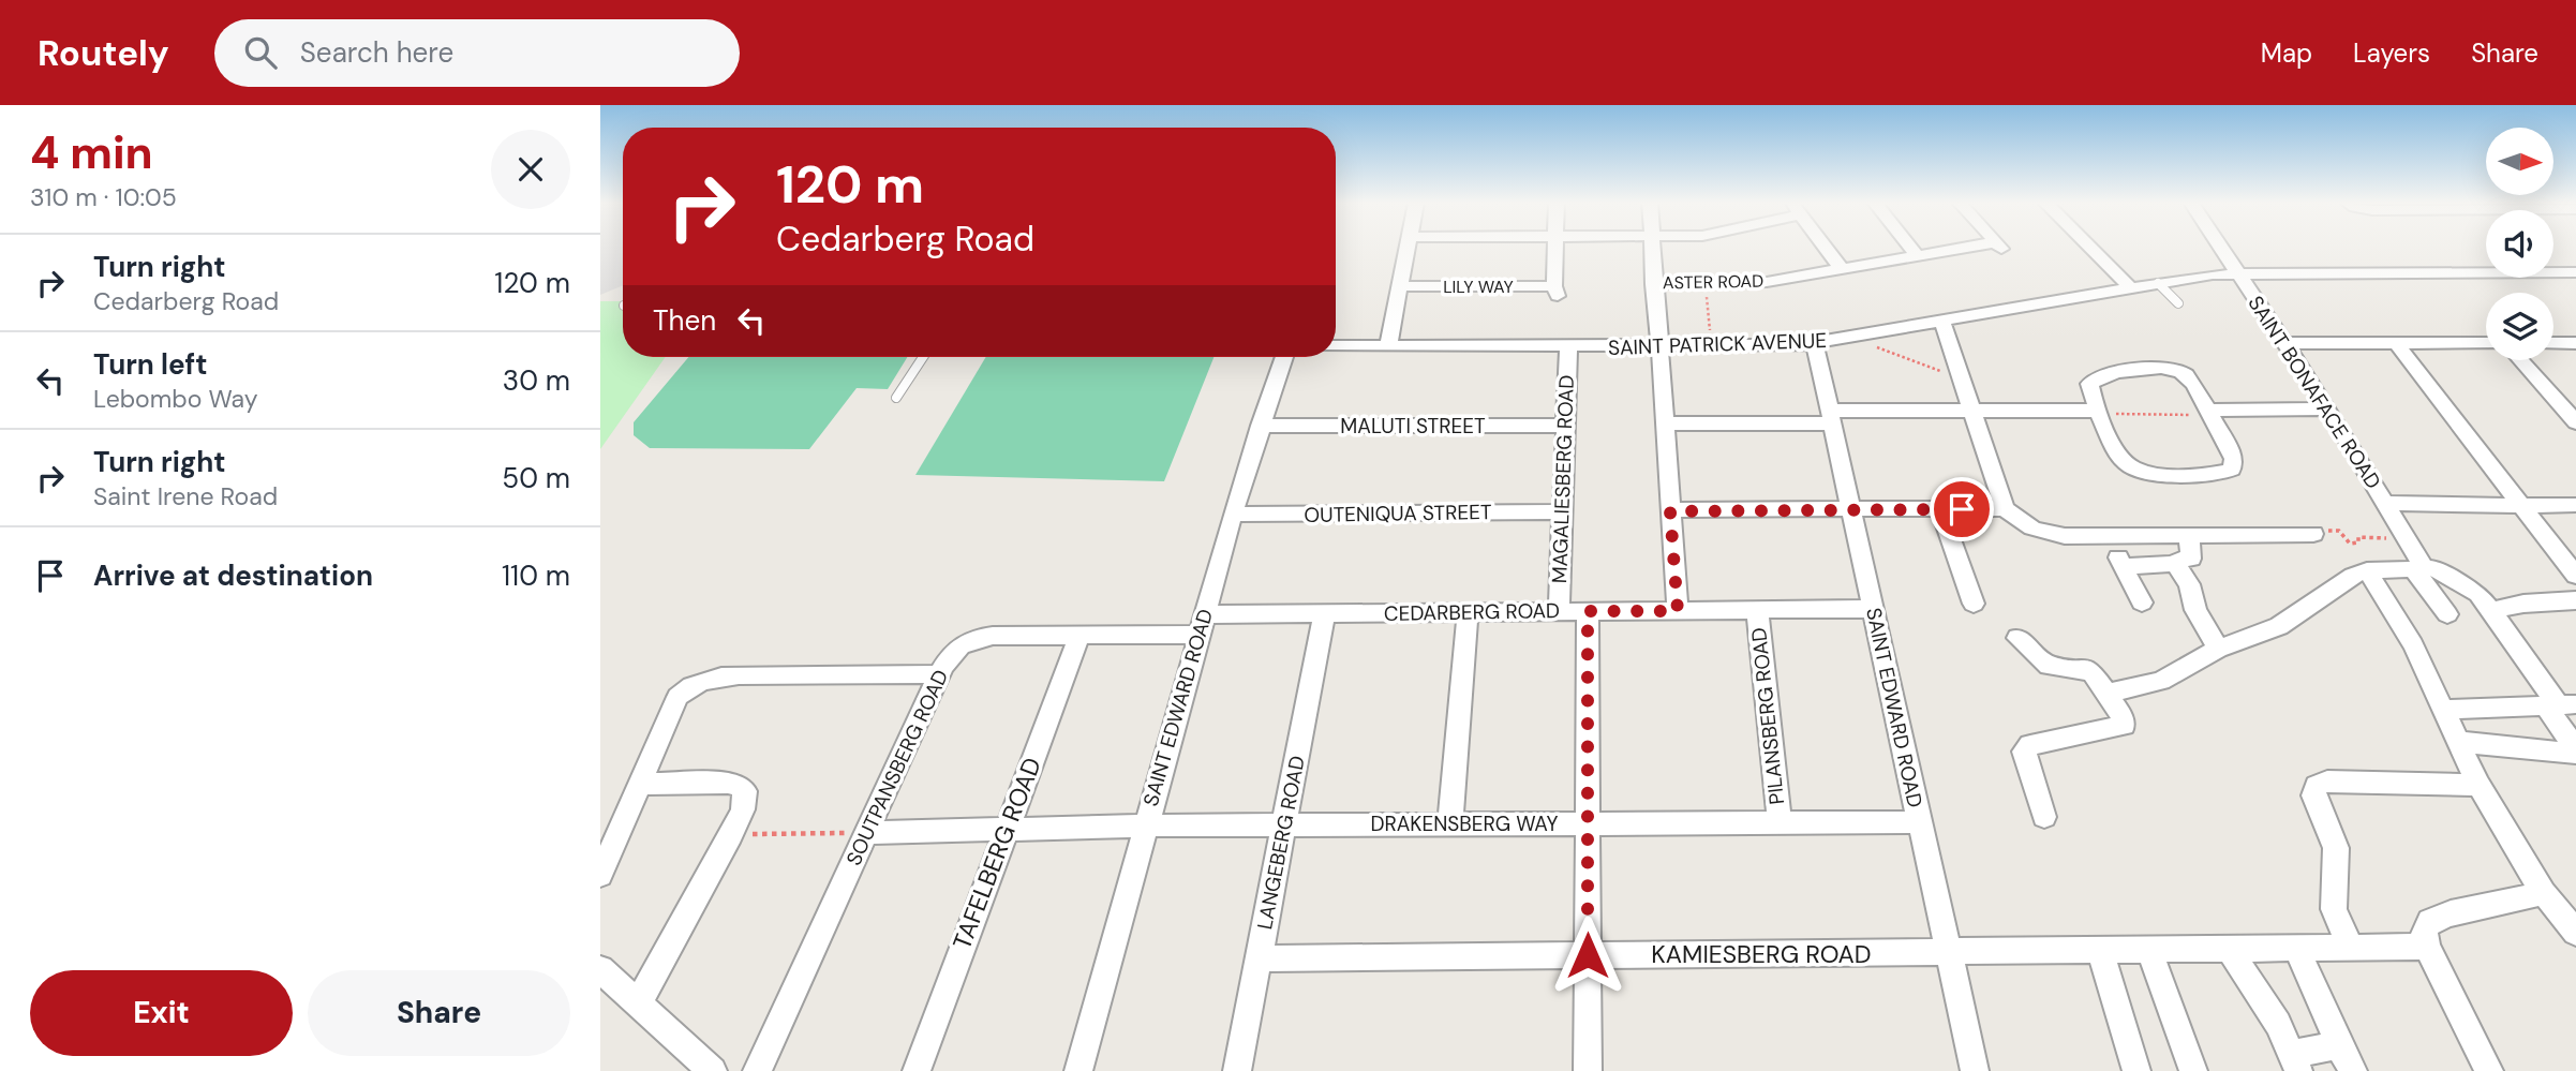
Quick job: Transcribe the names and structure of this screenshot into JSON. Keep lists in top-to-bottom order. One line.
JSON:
{"streets":{"street":["ASTER ROAD","LILY WAY","SAINT PATRICK AVENUE","SAINT BONAFACE ROAD","MALUTI STREET","MAGALIESBERG ROAD","OUTENIQUA STREET","CEDARBERG ROAD","SAINT EDWARD ROAD","PILANSBERG ROAD","SOUTPANSBERG ROAD","DRAKENSBERG WAY","LANGEBERG ROAD","TAFELBERG ROAD","KAMIESBERG ROAD"]},"crossings":[["SAINT PATRICK AVENUE","SAINT BONAFACE ROAD"],["SAINT PATRICK AVENUE","MAGALIESBERG ROAD"],["SAINT PATRICK AVENUE","SAINT EDWARD ROAD"],["MALUTI STREET","MAGALIESBERG ROAD"],["MALUTI STREET","SAINT EDWARD ROAD"],["MAGALIESBERG ROAD","OUTENIQUA STREET"],["MAGALIESBERG ROAD","CEDARBERG ROAD"],["OUTENIQUA STREET","SAINT EDWARD ROAD"],["CEDARBERG ROAD","SAINT EDWARD ROAD"],["CEDARBERG ROAD","PILANSBERG ROAD"],["CEDARBERG ROAD","SOUTPANSBERG ROAD"],["CEDARBERG ROAD","LANGEBERG ROAD"],["SAINT EDWARD ROAD","SOUTPANSBERG ROAD"],["SAINT EDWARD ROAD","DRAKENSBERG WAY"],["SAINT EDWARD ROAD","KAMIESBERG ROAD"],["PILANSBERG ROAD","DRAKENSBERG WAY"],["SOUTPANSBERG ROAD","DRAKENSBERG WAY"],["SOUTPANSBERG ROAD","TAFELBERG ROAD"],["DRAKENSBERG WAY","LANGEBERG ROAD"],["DRAKENSBERG WAY","TAFELBERG ROAD"],["LANGEBERG ROAD","KAMIESBERG ROAD"]],"north":"right","page":{"header":"Routely","search":"Search here","nav":["Map","Layers","Share"],"heading":["4 min","310 m · 10:05"],"turn":["120 m","Cedarberg Road"],"list":[{"name":"Turn right","note":"Cedarberg Road","value":"120 m"},{"name":"Turn left","note":"Lebombo Way","value":"30 m"},{"name":"Turn right","note":"Saint Irene Road","value":"50 m"},{"name":"Arrive at destination","value":"110 m"}],"then":"Then","buttons":["Exit","Share"]}}
